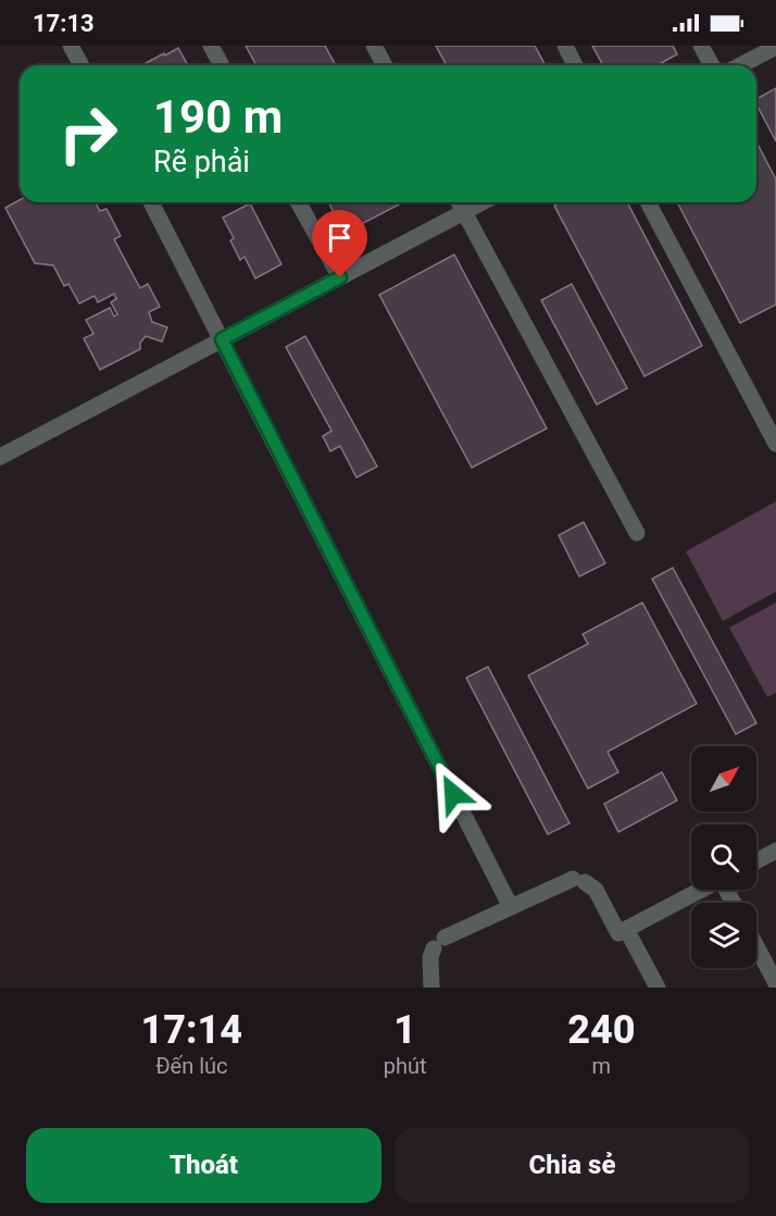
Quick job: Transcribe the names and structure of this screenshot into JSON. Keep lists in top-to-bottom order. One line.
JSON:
{"north":"top right","page":{"status":"17:13","turn":["190 m","Rẽ phải"],"eta":["17:14","Đến lúc","1","phút","240","m"],"buttons":["Thoát","Chia sẻ"]}}
